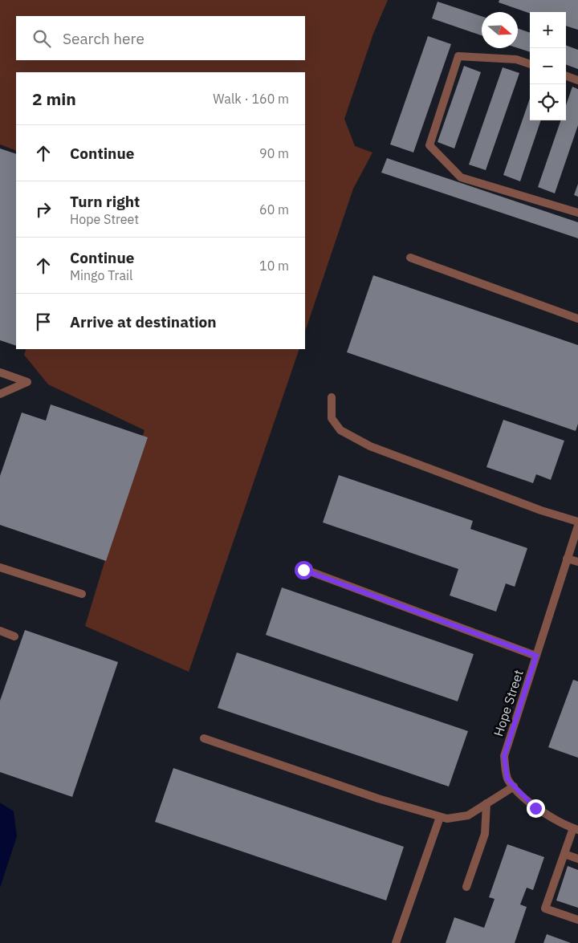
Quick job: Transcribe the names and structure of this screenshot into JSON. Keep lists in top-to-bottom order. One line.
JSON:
{"streets":{"street":["Hope Street"]},"north":"right","page":{"map_buttons":["+","−"],"search":"Search here","heading":["2 min","Walk · 160 m"],"list":[["Continue","90 m"],["Turn right","Hope Street","60 m"],["Continue","Mingo Trail","10 m"],"Arrive at destination"]}}
